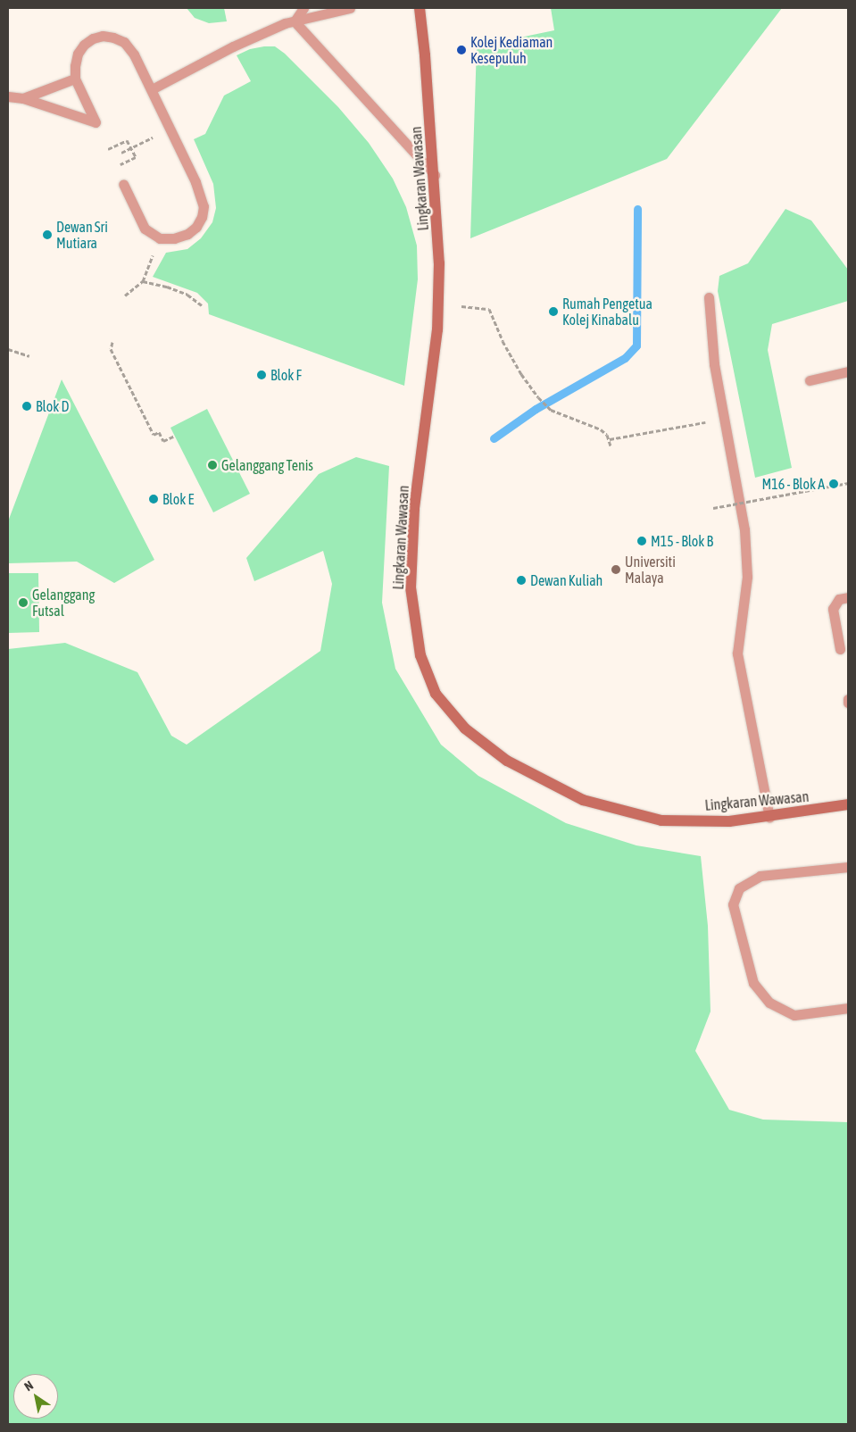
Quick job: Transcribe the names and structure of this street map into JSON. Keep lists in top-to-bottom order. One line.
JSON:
{"streets":{"street":["Lingkaran Wawasan"]},"places":["Kolej Kediaman Kesepuluh","Dewan Sri Mutiara","Rumah Pengetua Kolej Kinabalu","Blok F","Blok D","Gelanggang Tenis","M16 - Blok A","Blok E","M15 - Blok B","Universiti Malaya","Dewan Kuliah","Gelanggang Futsal"],"north":"top left"}
